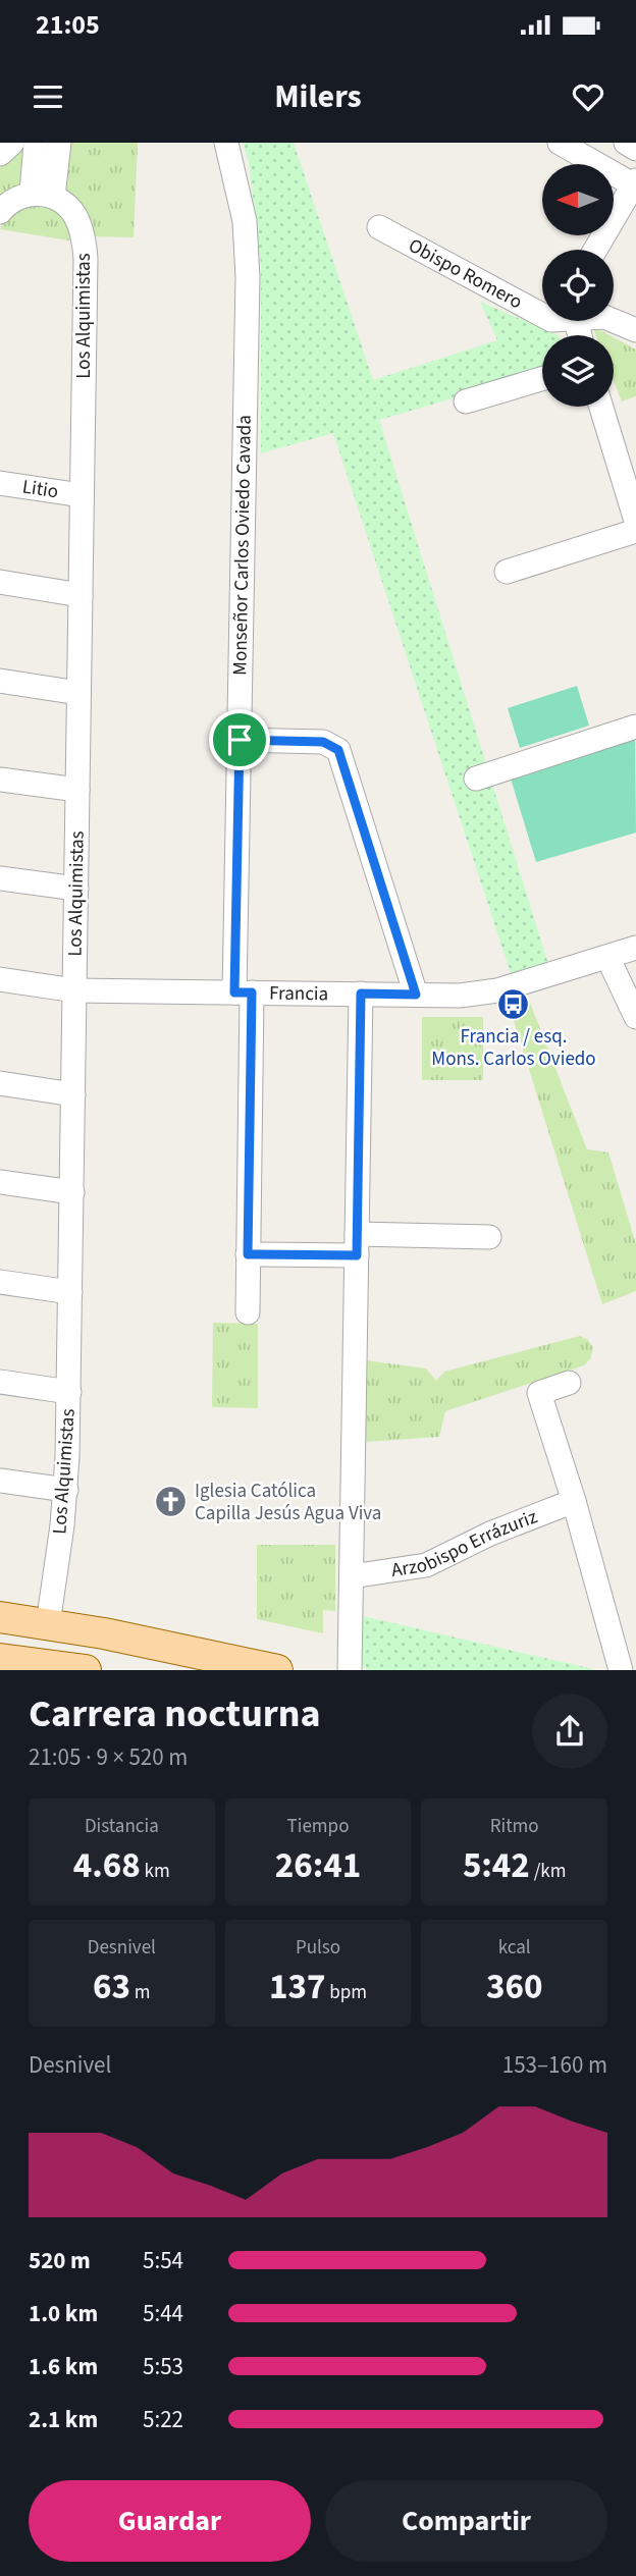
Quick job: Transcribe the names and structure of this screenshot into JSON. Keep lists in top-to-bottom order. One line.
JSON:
{"streets":{"street":["Obispo Romero","Los Alquimistas","Litio","Monseñor Carlos Oviedo Cavada","Francia","Arzobispo Errázuriz"]},"crossings":[["Los Alquimistas","Litio"],["Los Alquimistas","Francia"],["Monseñor Carlos Oviedo Cavada","Francia"]],"places":{"bus stop":["Francia / esq. Mons. Carlos Oviedo"],"church":["Iglesia Católica Capilla Jesús Agua Viva"]},"north":"left","page":{"status":"21:05","header":"Milers","heading":["Carrera nocturna","21:05 · 9 × 520 m"],"stats":[["Distancia","4.68 km"],["Tiempo","26:41"],["Ritmo","5:42 /km"],["Desnivel","63 m"],["Pulso","137 bpm"],["kcal","360"]],"chart":["Desnivel","153–160 m"],"list":[{"name":"520 m","note":"5:54"},{"name":"1.0 km","note":"5:44"},{"name":"1.6 km","note":"5:53"},{"name":"2.1 km","note":"5:22"}],"buttons":["Guardar","Compartir"]}}
